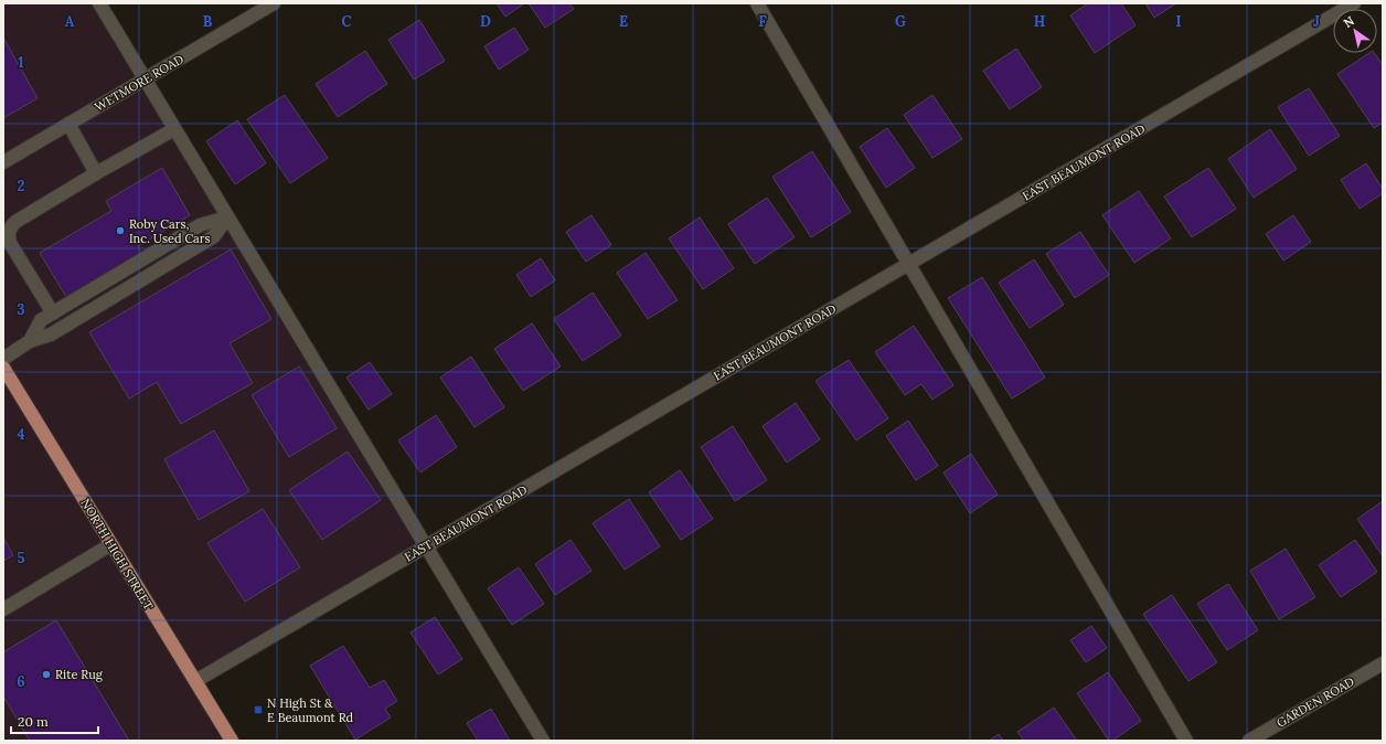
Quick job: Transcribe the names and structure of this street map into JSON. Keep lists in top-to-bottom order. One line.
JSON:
{"streets":{"main road":["NORTH HIGH STREET"],"street":["WETMORE ROAD","EAST BEAUMONT ROAD","GARDEN ROAD"]},"crossings":[["EAST BEAUMONT ROAD","NORTH HIGH STREET"]],"places":{"other":["Roby Cars, Inc. Used Cars","Rite Rug"],"transit":["N High St & E Beaumont Rd"]},"scale_bar":"20 m","north":"top left","grid":{"columns":["A","B","C","D","E","F","G","H","I","J"],"rows":["1","2","3","4","5","6"]}}
